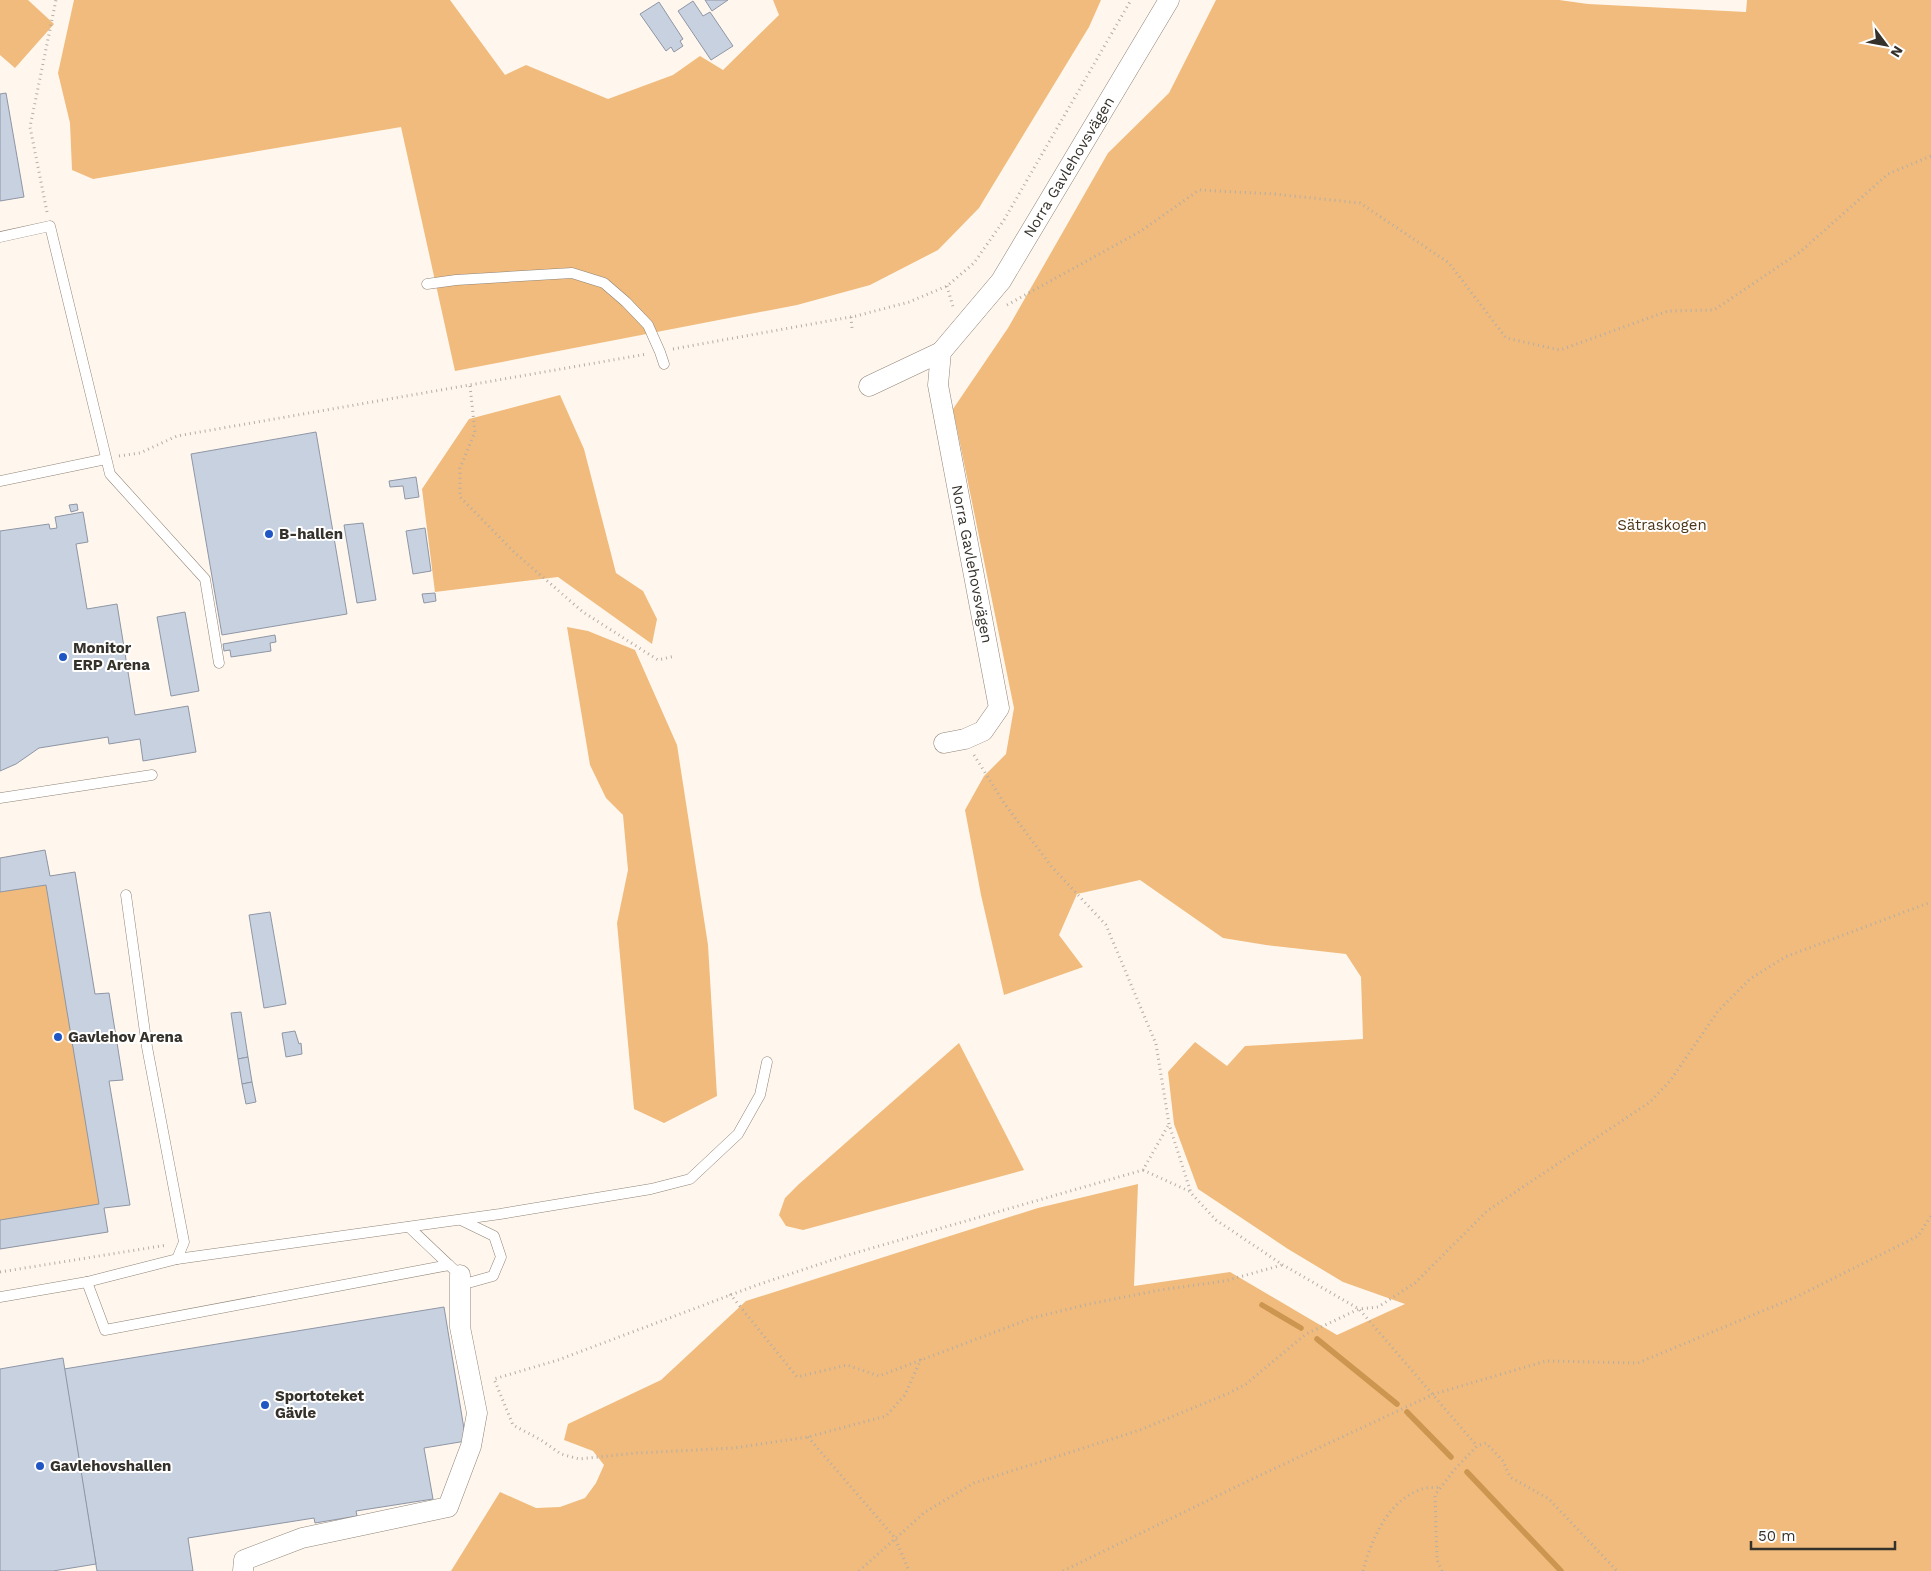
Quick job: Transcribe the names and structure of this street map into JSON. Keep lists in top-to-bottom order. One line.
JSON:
{"streets":{"street":["Norra Gavlehovsvägen"]},"parks":["Sätraskogen"],"places":["B-hallen","Monitor ERP Arena","Gavlehov Arena","Sportoteket Gävle","Gavlehovshallen"],"scale_bar":"50 m","north":"bottom right"}
